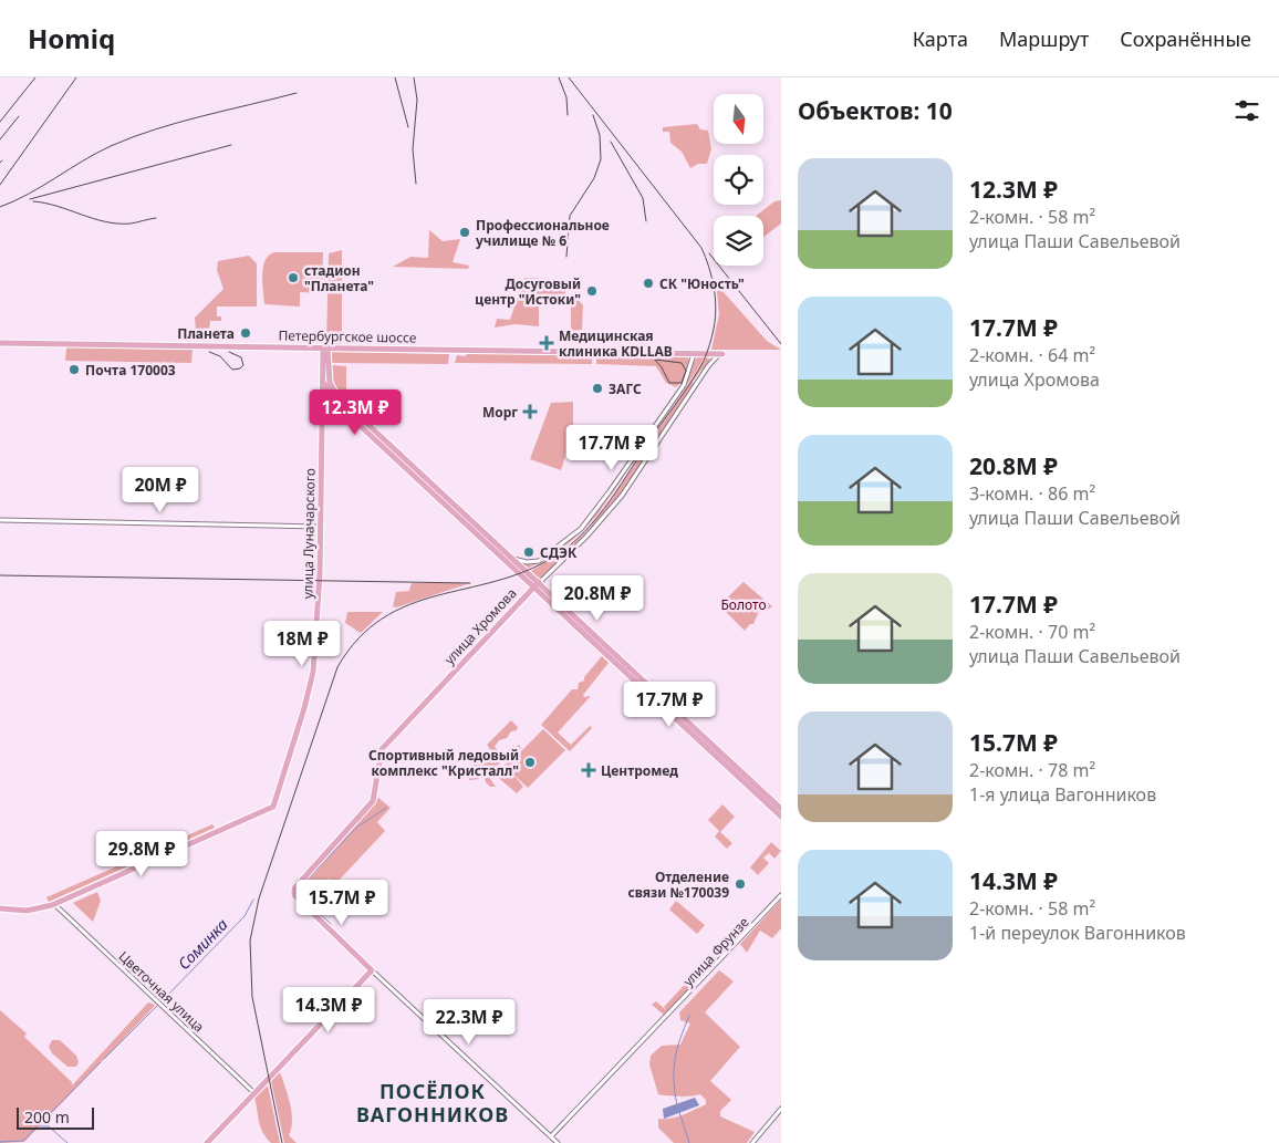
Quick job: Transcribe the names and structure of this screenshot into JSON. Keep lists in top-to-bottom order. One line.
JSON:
{"streets":{"main road":["Петербургское шоссе","улица Луначарского","улица Хромова"],"street":["улица Фрунзе","Цветочная улица"]},"crossings":[["Петербургское шоссе","улица Луначарского"],["Петербургское шоссе","улица Хромова"],["улица Луначарского","Цветочная улица"]],"districts":["ПОСЁЛОК ВАГОННИКОВ"],"water":["Соминка"],"parks":["Болото"],"places":{"other":["Профессиональное училище № 6","стадион \"Планета\"","СК \"Юность\"","Досуговый центр \"Истоки\"","Планета","Почта 170003","ЗАГС","СДЭК","Спортивный ледовый комплекс \"Кристалл\"","Отделение связи №170039"],"health":["Медицинская клиника KDLLAB","Морг","Центромед"]},"scale_bar":"200 m","north":"bottom","page":{"header":"Homiq","nav":["Карта","Маршрут","Сохранённые"],"heading":"Объектов: 10","list":[{"name":"12.3M ₽","note":"2-комн. · 58 m² · улица Паши Савельевой"},{"name":"17.7M ₽","note":"2-комн. · 64 m² · улица Хромова"},{"name":"20.8M ₽","note":"3-комн. · 86 m² · улица Паши Савельевой"},{"name":"17.7M ₽","note":"2-комн. · 70 m² · улица Паши Савельевой"},{"name":"15.7M ₽","note":"2-комн. · 78 m² · 1-я улица Вагонников"},{"name":"14.3M ₽","note":"2-комн. · 58 m² · 1-й переулок Вагонников"}],"price":["12.3M ₽","17.7M ₽","20M ₽","20.8M ₽","18M ₽","17.7M ₽","29.8M ₽","15.7M ₽","14.3M ₽","22.3M ₽"],"scale":"200 m"}}
